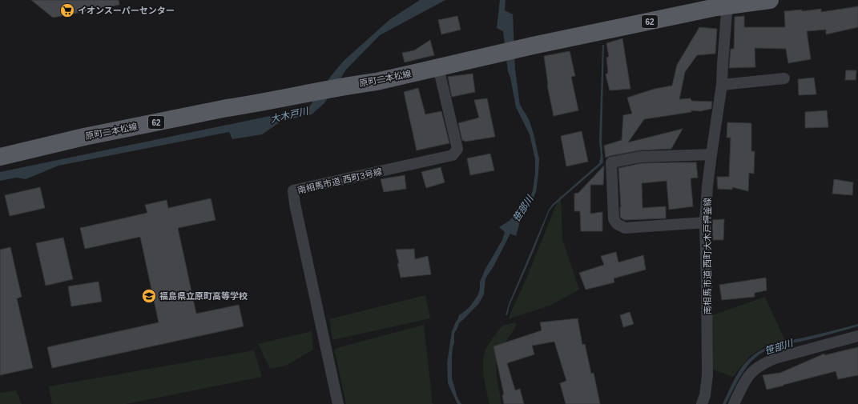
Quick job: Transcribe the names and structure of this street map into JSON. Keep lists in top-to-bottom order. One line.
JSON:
{"streets":{"main road":["62","原町二本松線"],"street":["南相馬市道 西町3号線","南相馬市道 西町大木戸押釜線"]},"crossings":[["原町二本松線","南相馬市道 西町3号線"],["原町二本松線","南相馬市道 西町大木戸押釜線"]],"water":["大木戸川","笹部川"],"places":{"supermarket":["イオンスーパーセンター"],"school or university":["福島県立原町高等学校"]}}
